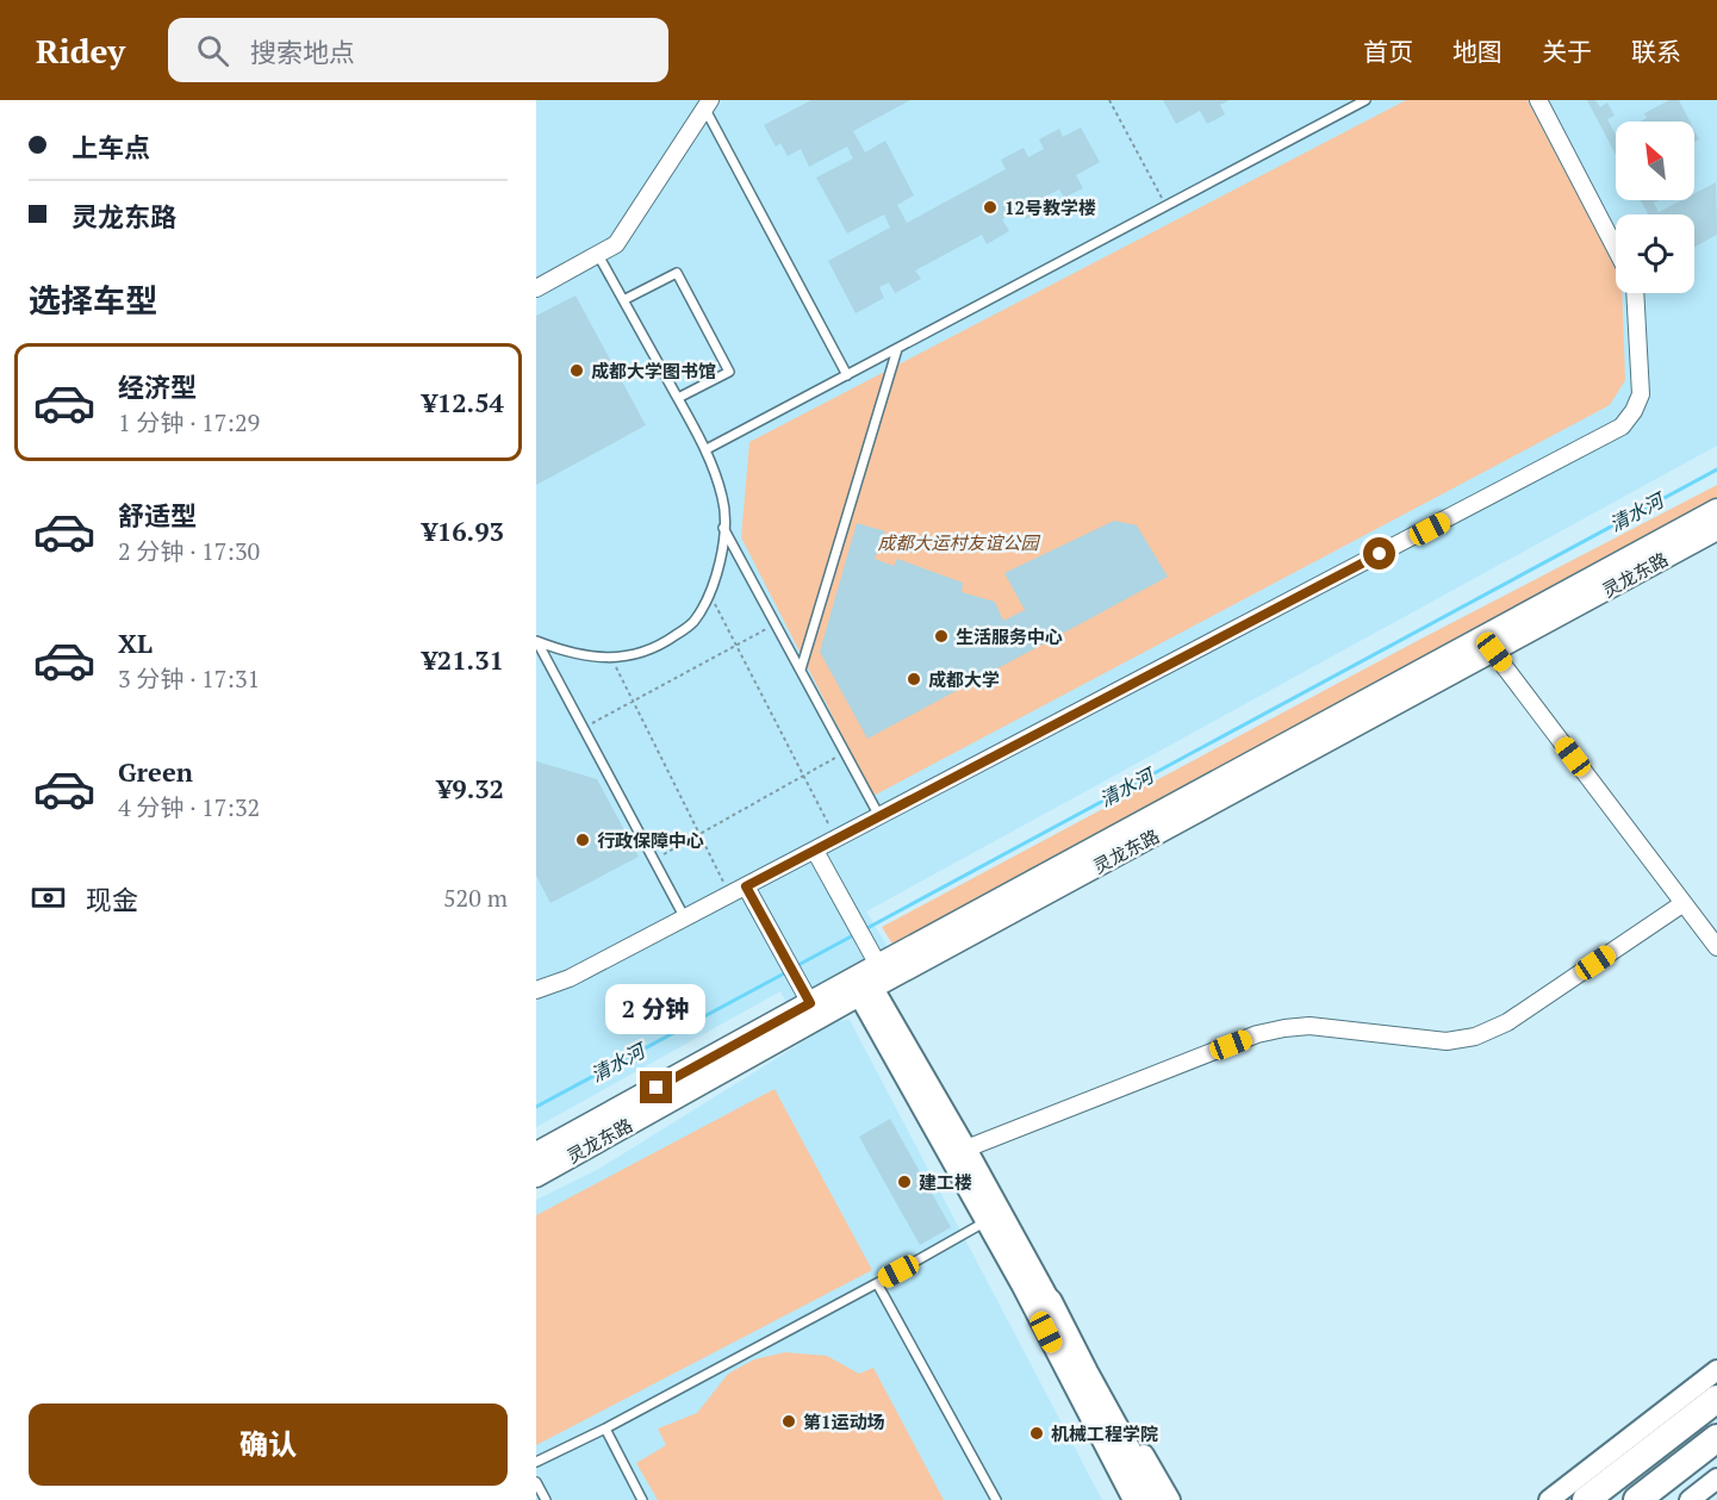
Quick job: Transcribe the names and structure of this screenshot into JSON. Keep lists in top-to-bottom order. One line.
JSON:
{"streets":{"main road":["灵龙东路"]},"water":["清水河"],"parks":["成都大运村友谊公园"],"places":["12号教学楼","成都大学图书馆","生活服务中心","成都大学","行政保障中心","建工楼","第1运动场","机械工程学院"],"north":"top left","page":{"header":"Ridey","search":"搜索地点","nav":["首页","地图","关于","联系"],"banner":["上车点","灵龙东路"],"heading":"选择车型","list":[{"name":"经济型","note":"1 分钟 · 17:29","value":"¥12.54"},{"name":"舒适型","note":"2 分钟 · 17:30","value":"¥16.93"},{"name":"XL","note":"3 分钟 · 17:31","value":"¥21.31"},{"name":"Green","note":"4 分钟 · 17:32","value":"¥9.32"}],"pay":["现金","520 m"],"bubble":"2 分钟","buttons":"确认"}}
